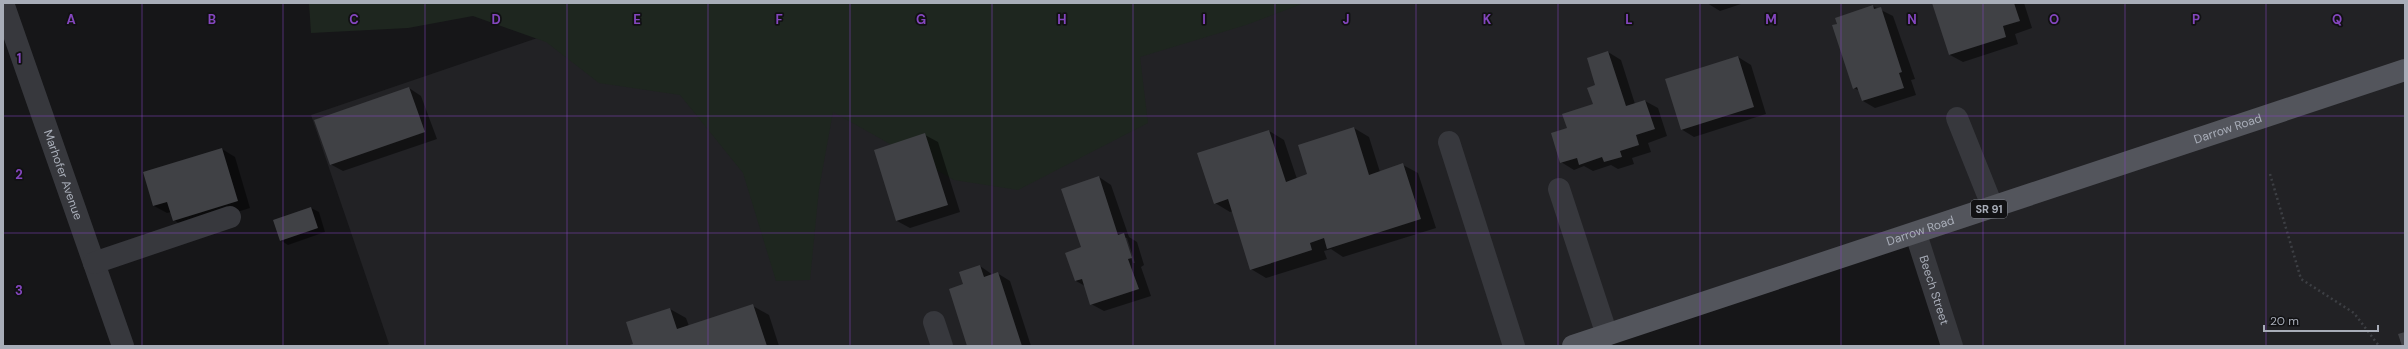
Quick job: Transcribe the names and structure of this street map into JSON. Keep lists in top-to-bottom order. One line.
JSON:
{"streets":{"main road":["Darrow Road","SR 91"],"street":["Marhofer Avenue","Beech Street"]},"crossings":[["Darrow Road","Beech Street"]],"scale_bar":"20 m","grid":{"columns":["A","B","C","D","E","F","G","H","I","J","K","L","M","N","O","P","Q"],"rows":["1","2","3"]}}
